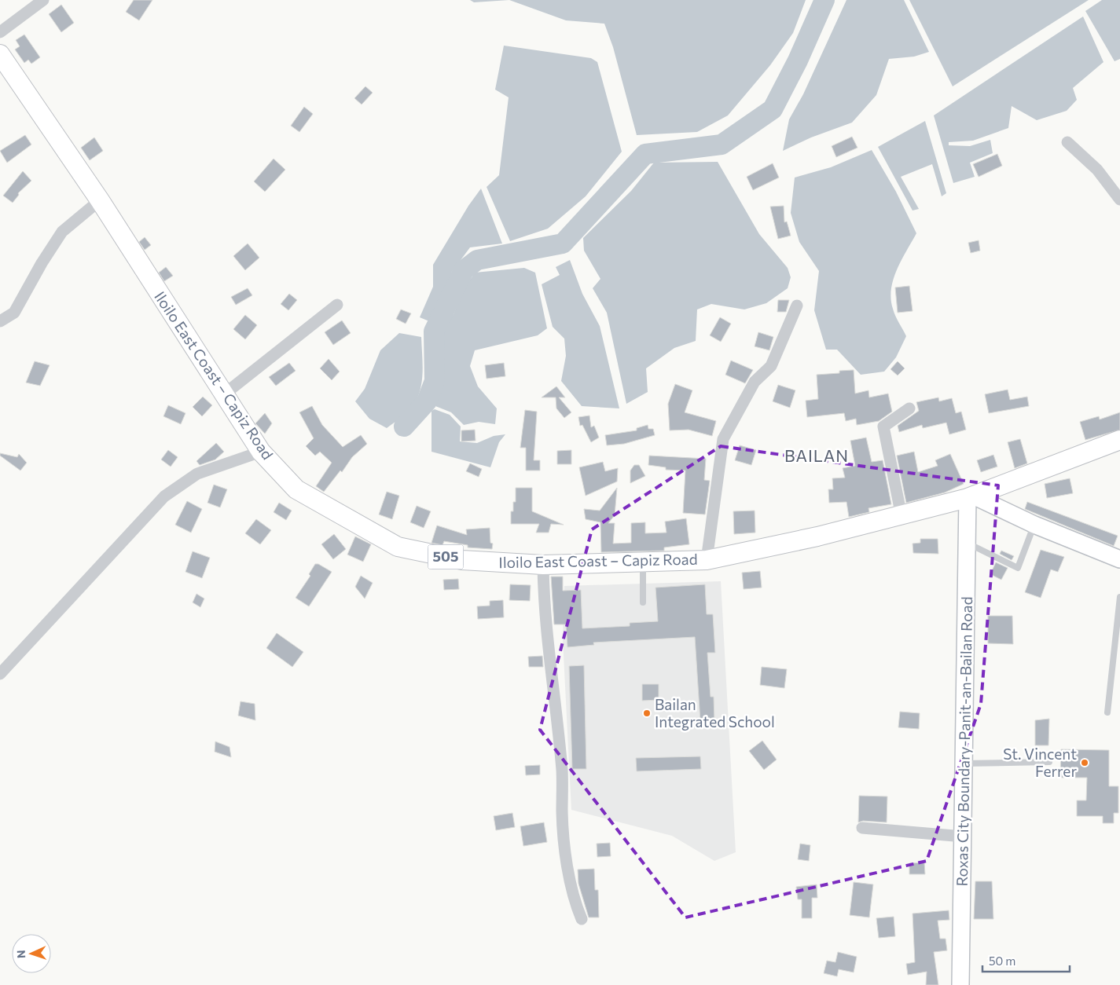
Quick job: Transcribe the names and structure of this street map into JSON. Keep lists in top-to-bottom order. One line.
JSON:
{"streets":{"main road":["Iloilo East Coast – Capiz Road","505","Roxas City Boundary-Panit-an-Bailan Road"]},"crossings":[["Iloilo East Coast – Capiz Road","Roxas City Boundary-Panit-an-Bailan Road"]],"districts":["BAILAN"],"places":["Bailan Integrated School","St. Vincent Ferrer"],"scale_bar":"50 m","north":"left"}
